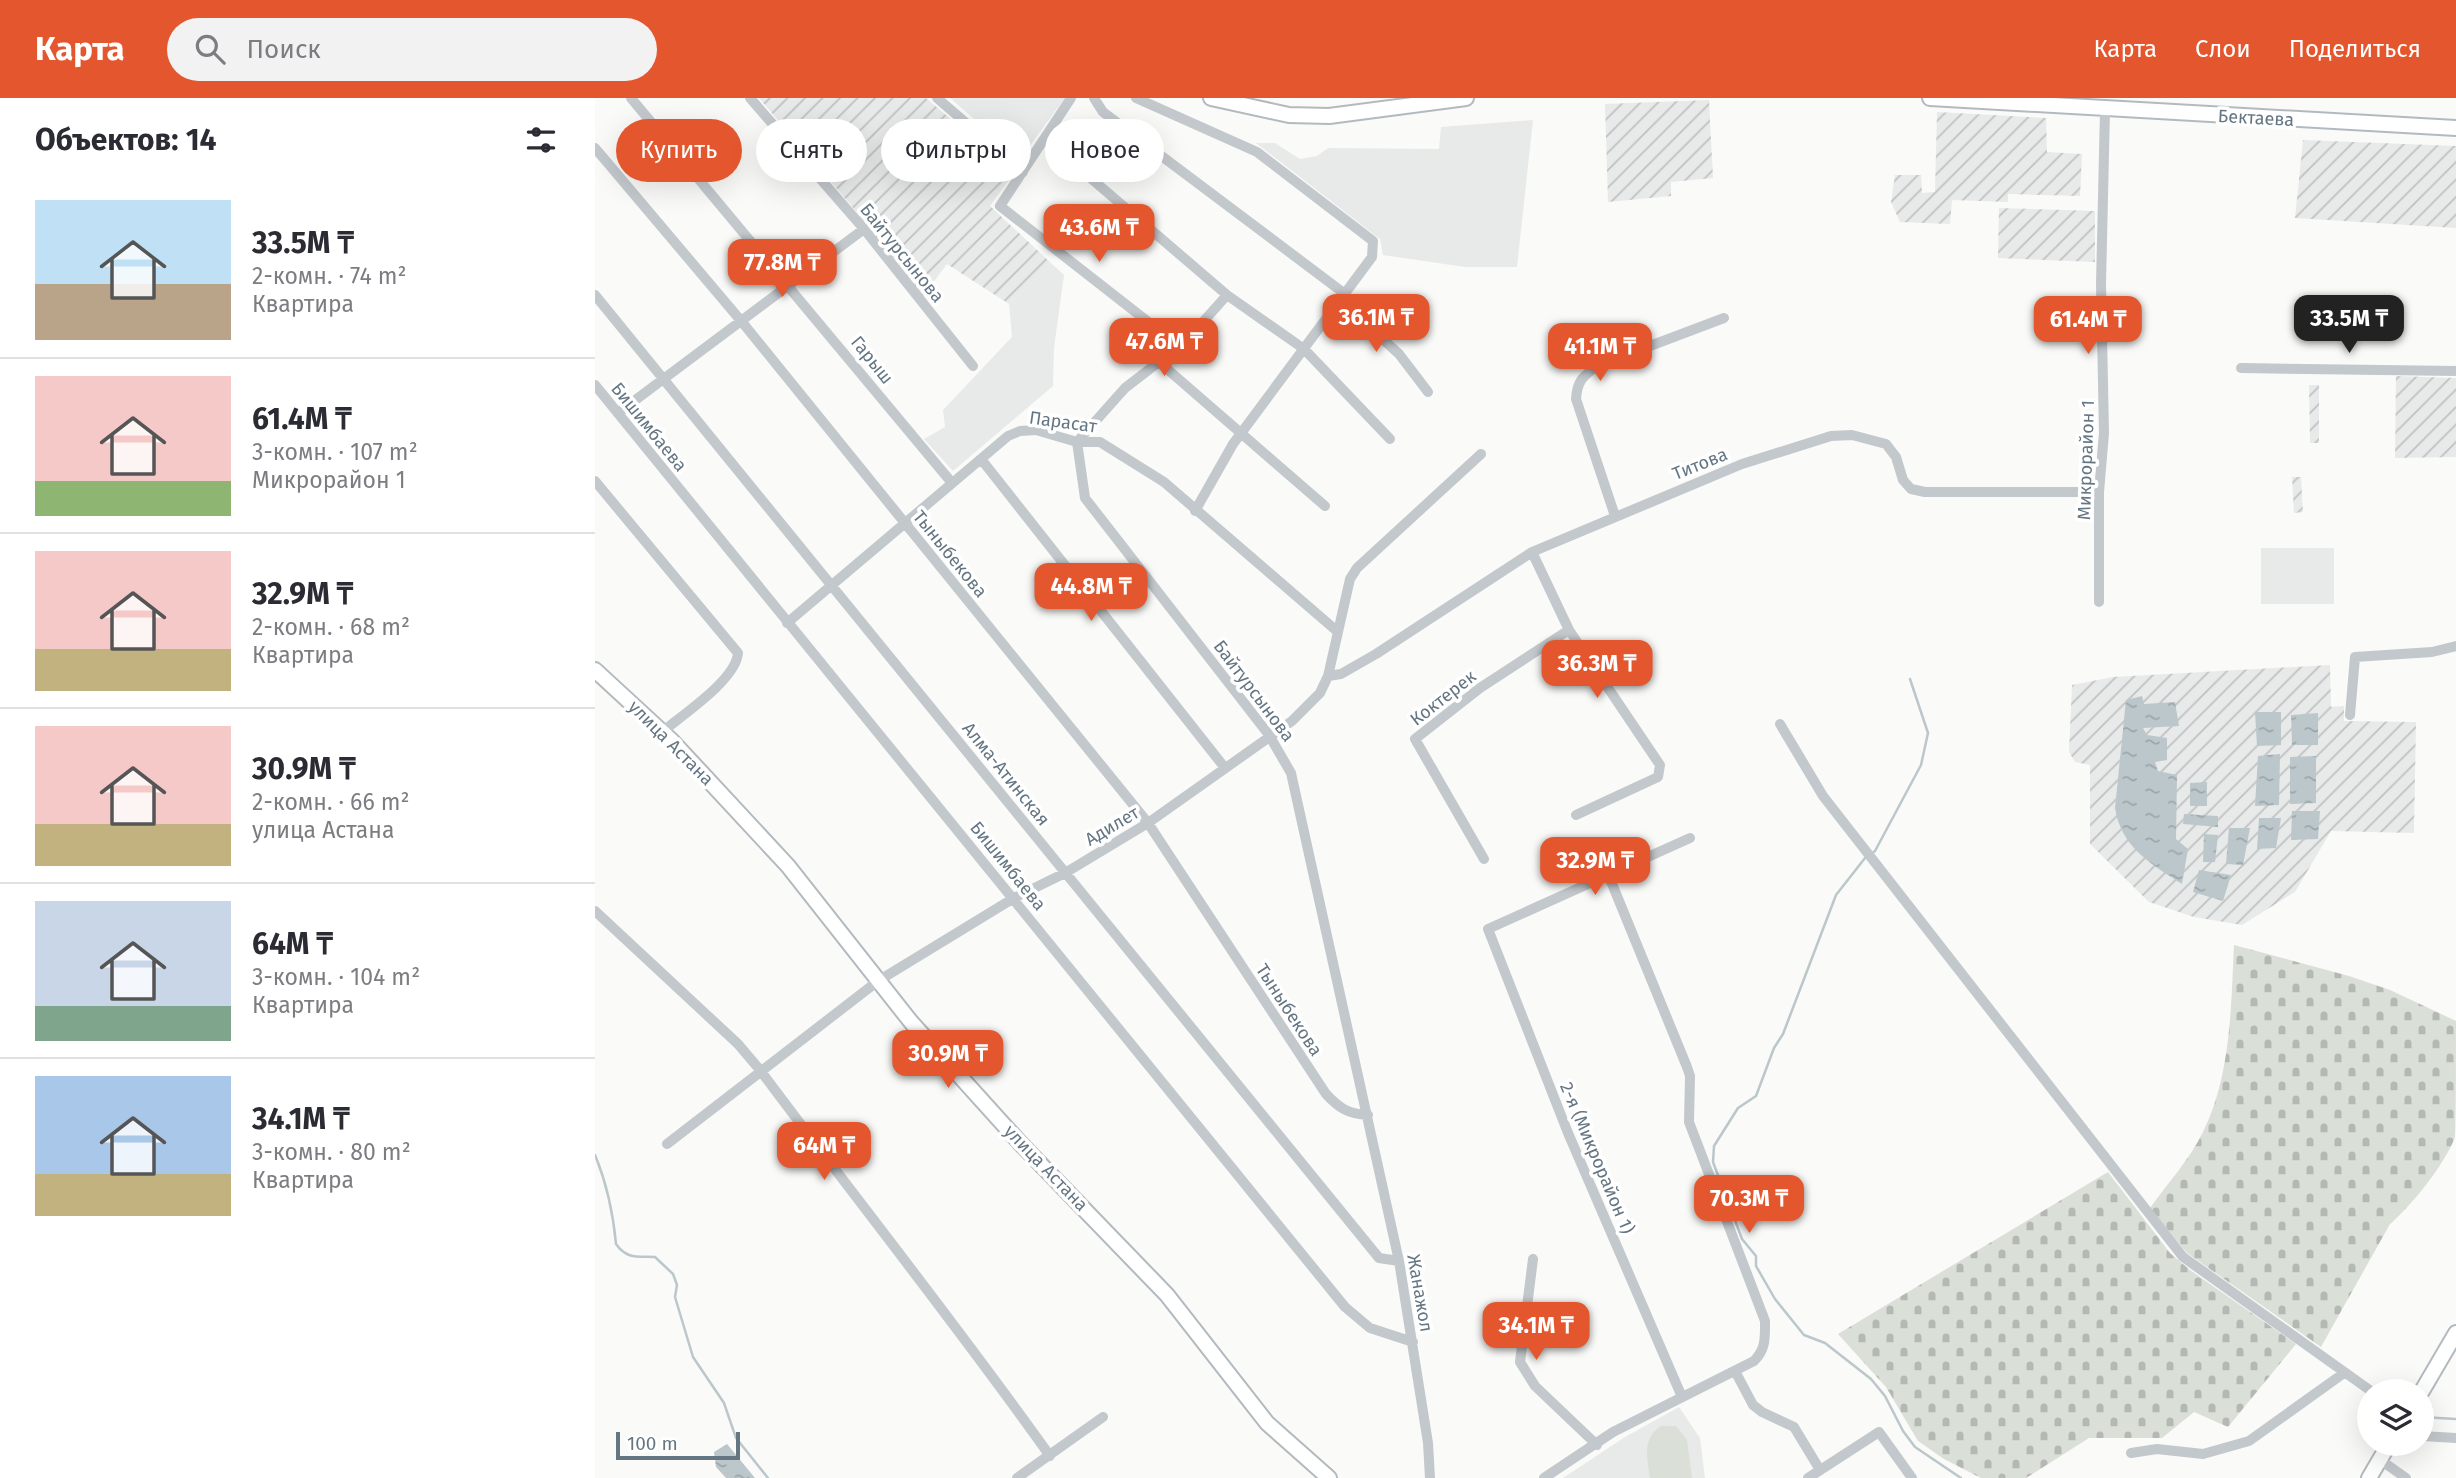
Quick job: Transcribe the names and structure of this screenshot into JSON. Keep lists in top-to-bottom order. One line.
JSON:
{"streets":{"main road":["Бектаева","улица Астана"],"street":["Байтурсынова","Гарыш","Парасат","Бишимбаева","Микрорайон 1","Титова","Тыныбекова","Коктерек","Алма-Атинская","Адилет","2-я (Микрорайон 1)","Жанажол"]},"crossings":[["Бектаева","Микрорайон 1"],["Байтурсынова","Парасат"],["Байтурсынова","Тыныбекова"],["Байтурсынова","Адилет"],["Байтурсынова","Жанажол"],["Гарыш","Парасат"],["Парасат","Бишимбаева"],["Парасат","Тыныбекова"],["Парасат","Алма-Атинская"],["Парасат","Адилет"],["Бишимбаева","Адилет"],["Бишимбаева","Жанажол"],["Микрорайон 1","Титова"],["Титова","Адилет"],["Тыныбекова","Адилет"],["Тыныбекова","Жанажол"],["улица Астана","Адилет"],["Алма-Атинская","Адилет"],["Алма-Атинская","Жанажол"]],"scale_bar":"100 m","page":{"header":"Карта","search":"Поиск","nav":["Карта","Слои","Поделиться"],"heading":"Объектов: 14","chip":["Купить","Снять","Фильтры","Новое"],"list":[{"name":"33.5M ₸","note":"2-комн. · 74 m² · Квартира"},{"name":"61.4M ₸","note":"3-комн. · 107 m² · Микрорайон 1"},{"name":"32.9M ₸","note":"2-комн. · 68 m² · Квартира"},{"name":"30.9M ₸","note":"2-комн. · 66 m² · улица Астана"},{"name":"64M ₸","note":"3-комн. · 104 m² · Квартира"},{"name":"34.1M ₸","note":"3-комн. · 80 m² · Квартира"}],"price":["43.6M ₸","77.8M ₸","36.1M ₸","33.5M ₸","61.4M ₸","47.6M ₸","41.1M ₸","44.8M ₸","36.3M ₸","32.9M ₸","30.9M ₸","64M ₸","70.3M ₸","34.1M ₸"],"scale":"100 m"}}
